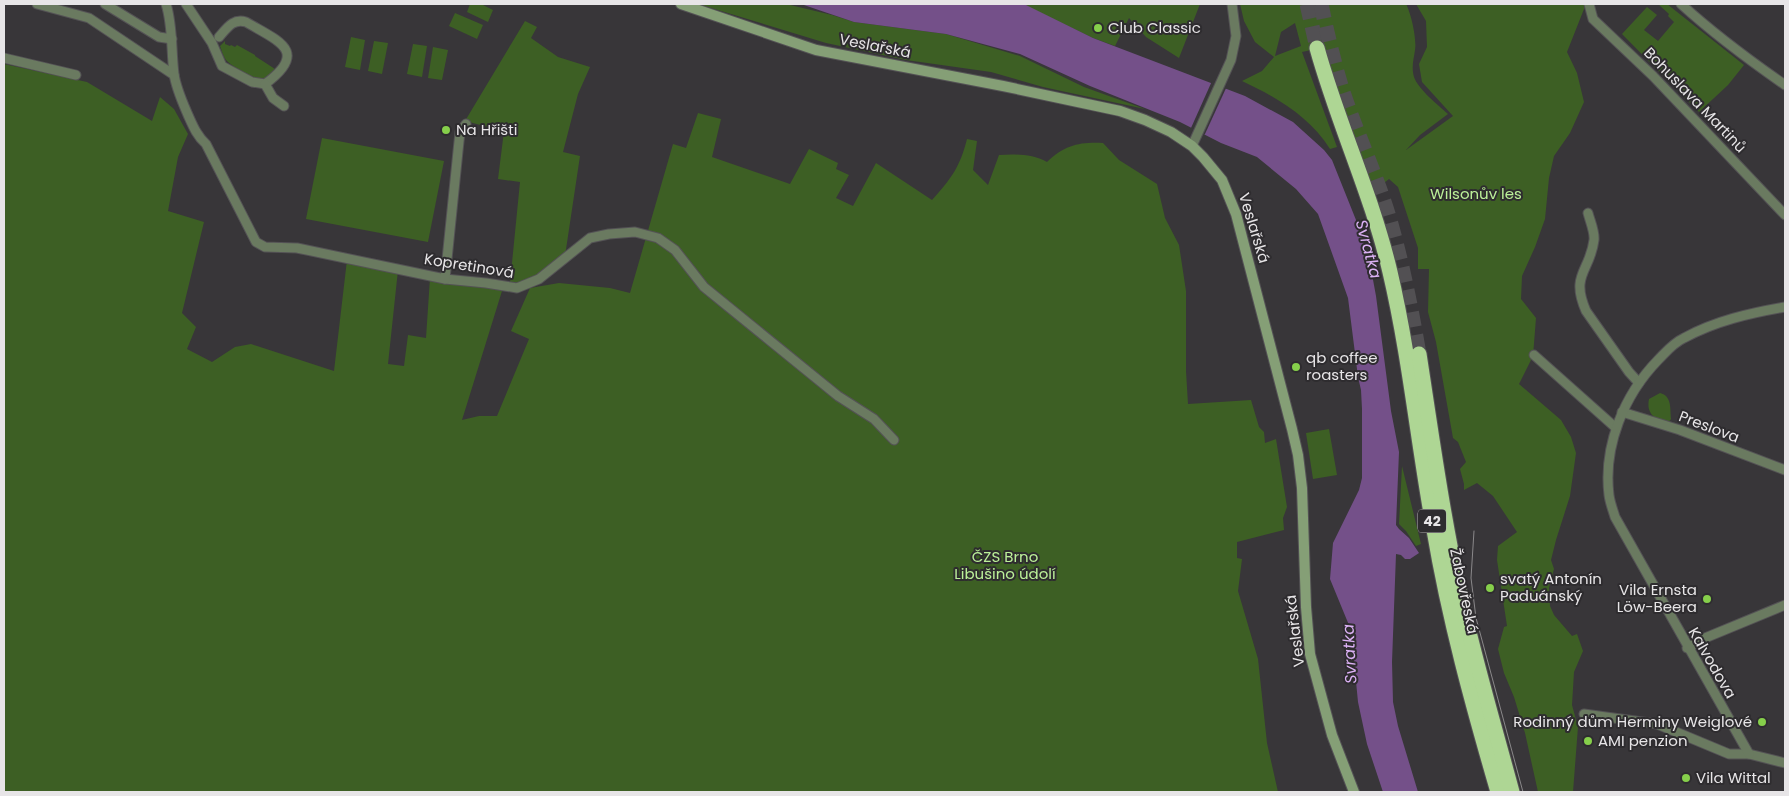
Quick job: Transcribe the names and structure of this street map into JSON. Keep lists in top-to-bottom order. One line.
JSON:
{"streets":{"highway":["42","Žabovřeská"],"street":["Veslařská","Bohuslava Martinů","Kopretinová","Preslova","Kalvodova"]},"crossings":[["Preslova","Kalvodova"]],"water":["Svratka"],"parks":["Wilsonův les","ČZS Brno Libušino údolí"],"places":["Club Classic","Na Hřišti","qb coffee roasters","svatý Antonín Paduánský","Vila Ernsta Löw-Beera","Rodinný dům Herminy Weiglové","AMI penzion","Vila Wittal"]}
